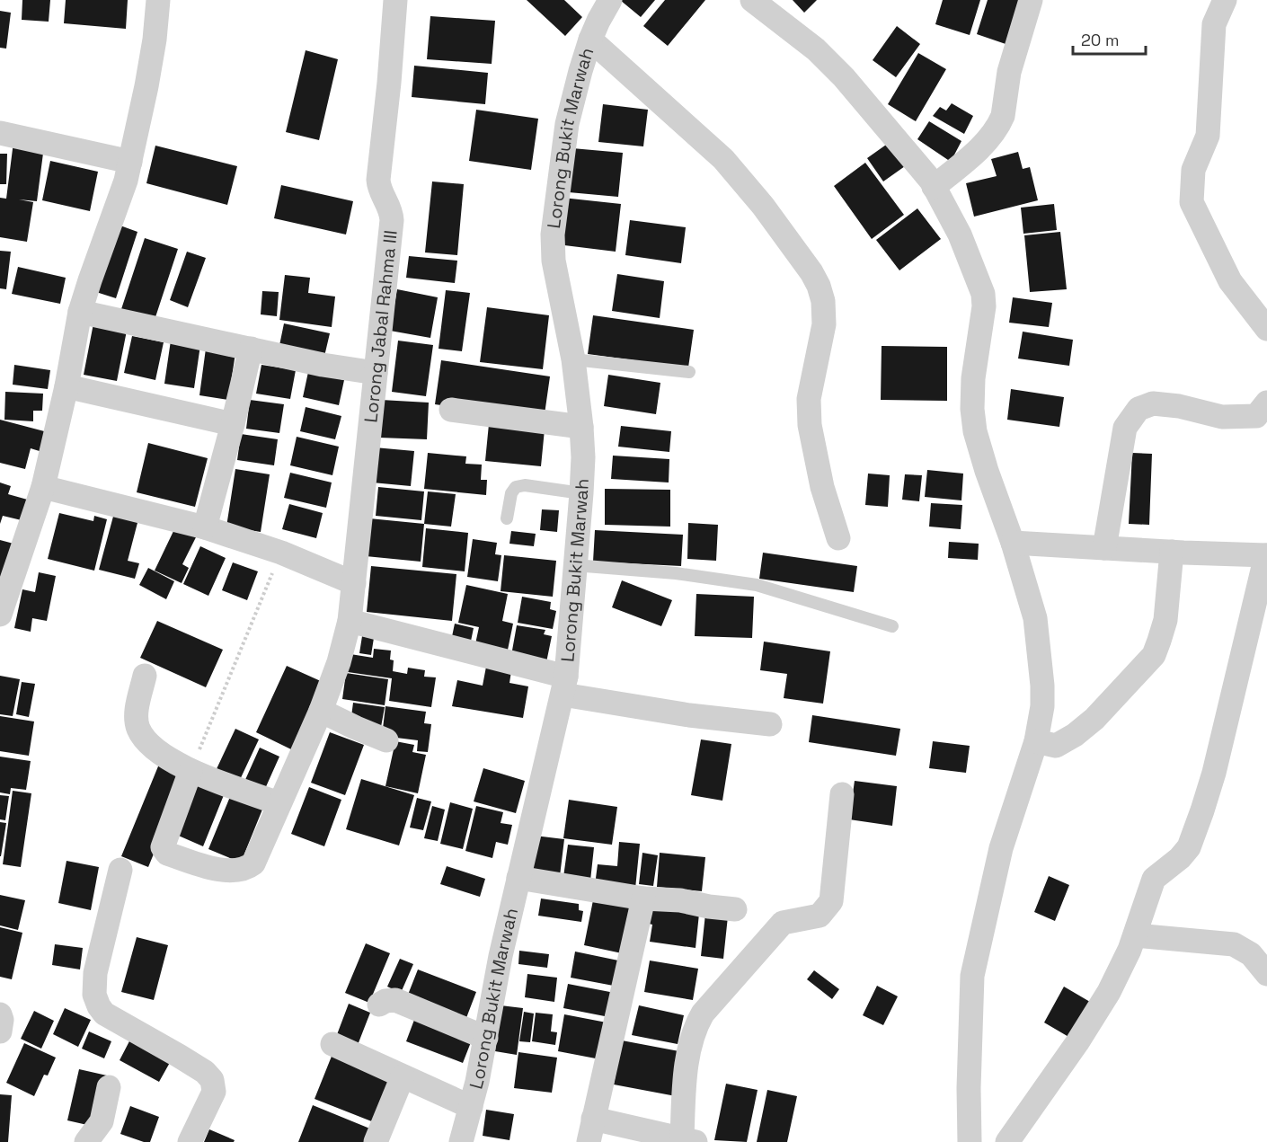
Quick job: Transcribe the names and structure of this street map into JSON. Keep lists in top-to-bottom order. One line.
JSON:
{"streets":{"street":["Lorong Bukit Marwah","Lorong Jabal Rahma III"]},"scale_bar":"20 m"}
